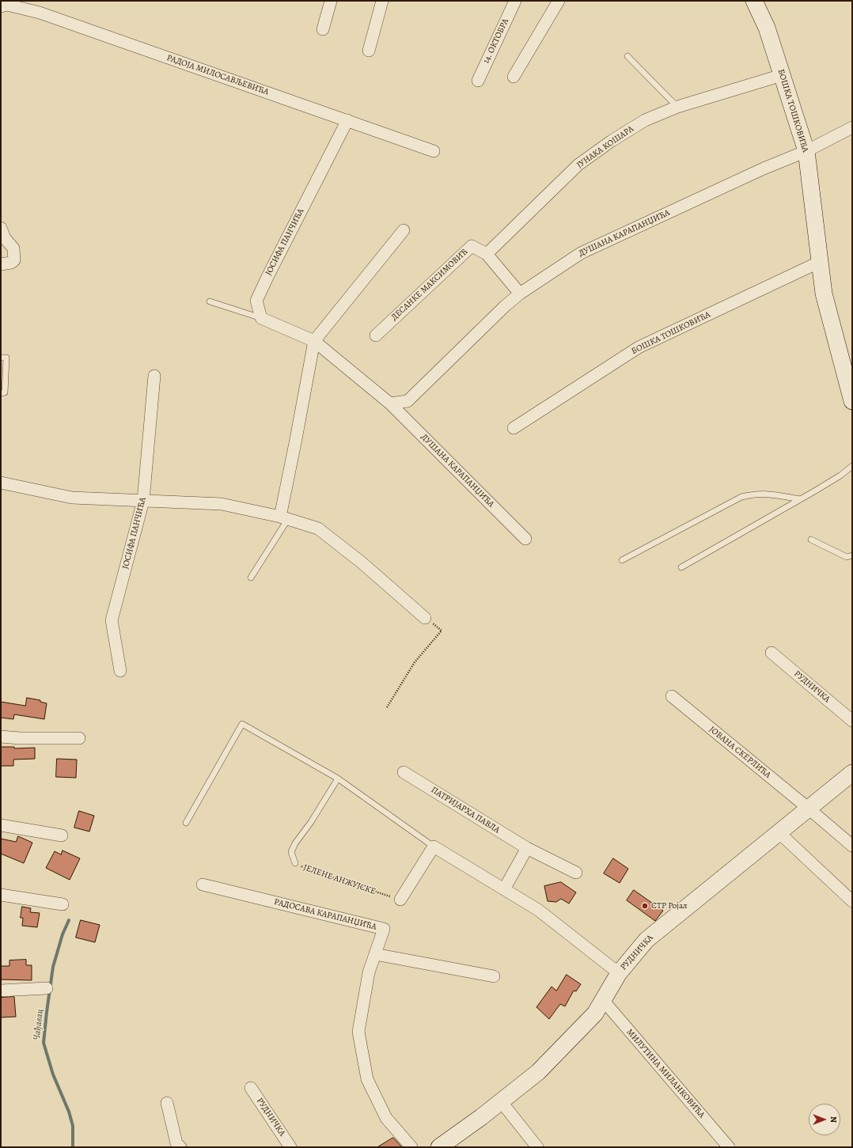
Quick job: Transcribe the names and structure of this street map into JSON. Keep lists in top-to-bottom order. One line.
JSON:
{"streets":{"street":["14. ОКТОБРА","РАДОЈА МИЛОСАВЉЕВИЋА","БОШКА ТОШКОВИЋА","ЈУНАКА КОШАРА","ДУШАНА КАРАПАНЏИЋА","ЈОСИФА ПАНЧИЋА","ДЕСАНКЕ МАКСИМОВИЋ","РУДНИЧКА","ЈОВАНА СКЕРЛИЋА","ПАТРИЈАРХА ПАВЛА","РАДОСАВА КАРАПАНЏИЋА","МИЛУТИНА МИЛАНКОВИЋА"],"lane":["ЈЕЛЕНЕ АНЖУЈСКЕ"]},"crossings":[["РАДОЈА МИЛОСАВЉЕВИЋА","ЈОСИФА ПАНЧИЋА"],["БОШКА ТОШКОВИЋА","ЈУНАКА КОШАРА"],["БОШКА ТОШКОВИЋА","ДУШАНА КАРАПАНЏИЋА"],["ЈУНАКА КОШАРА","ДЕСАНКЕ МАКСИМОВИЋ"],["ДУШАНА КАРАПАНЏИЋА","ЈОСИФА ПАНЧИЋА"],["РУДНИЧКА","ЈОВАНА СКЕРЛИЋА"],["РУДНИЧКА","МИЛУТИНА МИЛАНКОВИЋА"]],"water":["Чађавац"],"places":["СТР Ројал"],"north":"right"}
